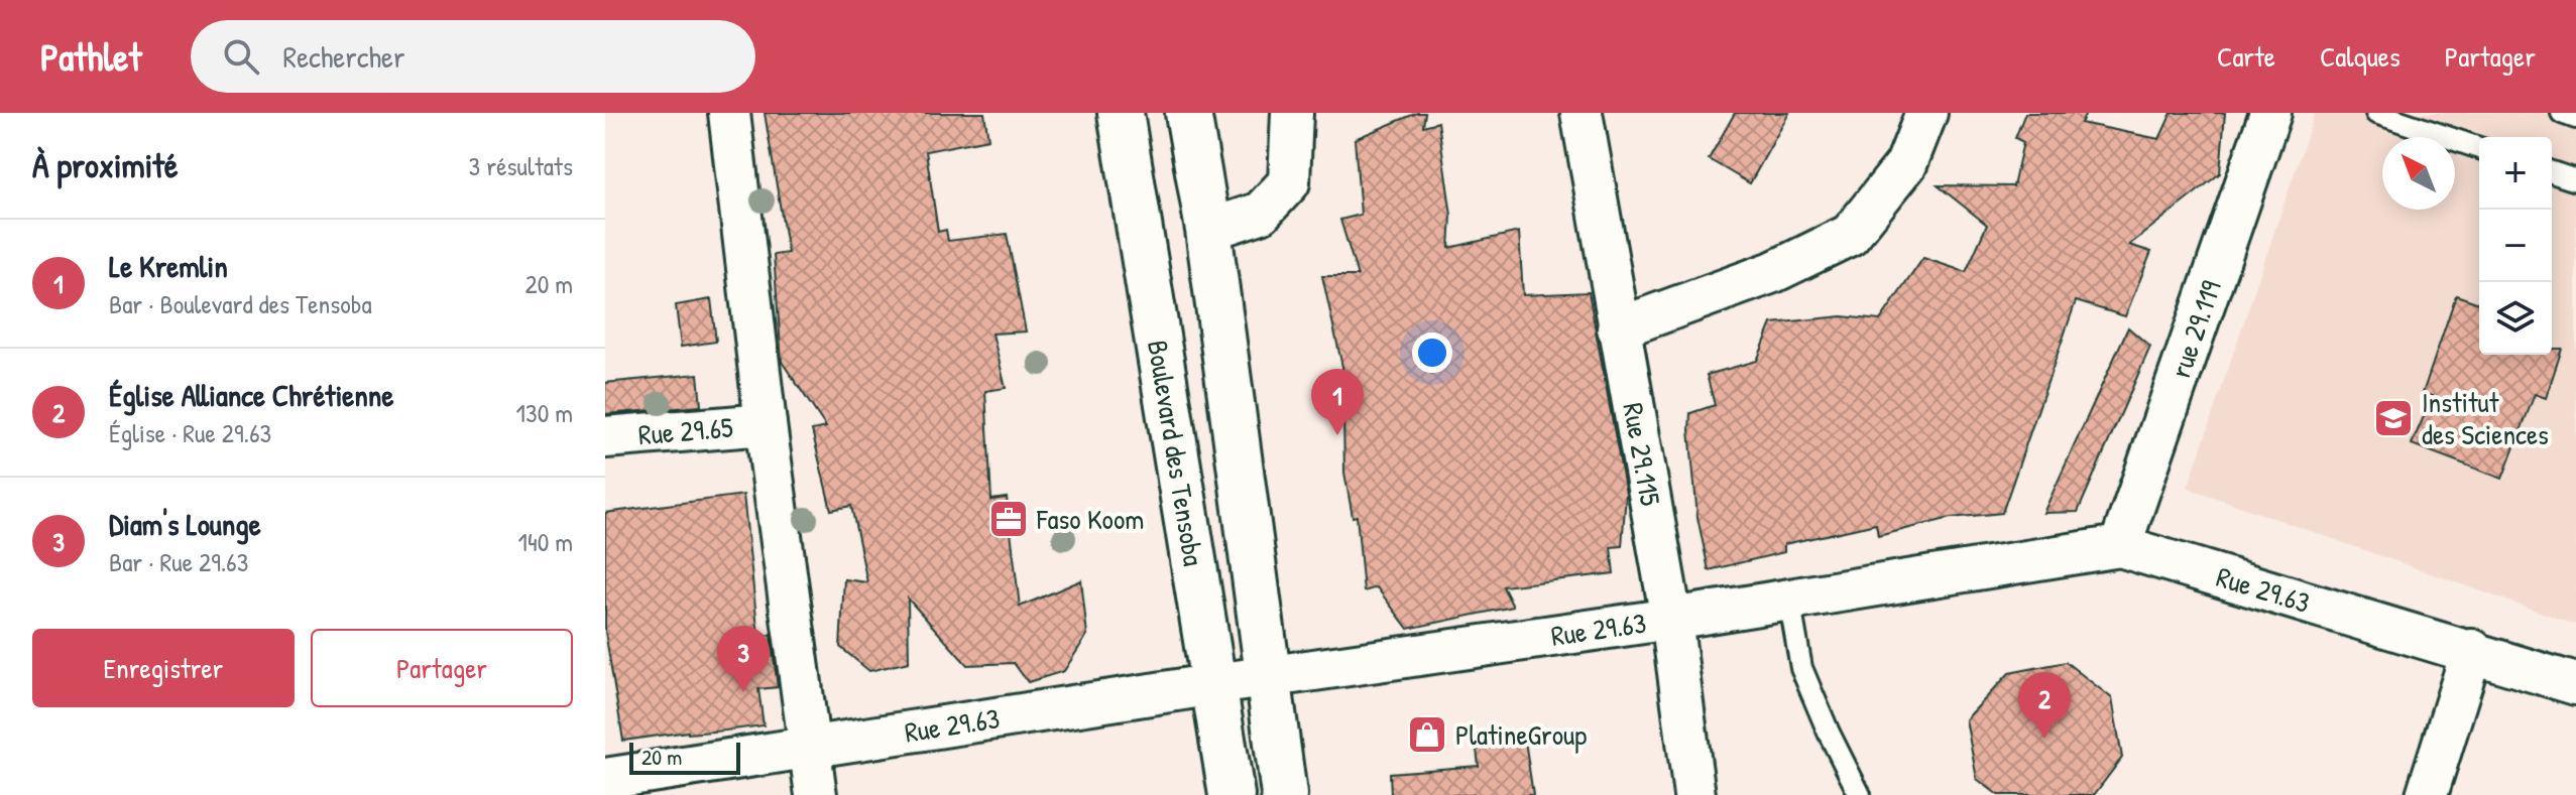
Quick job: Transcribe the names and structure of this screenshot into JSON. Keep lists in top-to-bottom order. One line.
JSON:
{"streets":{"main road":["Boulevard des Tensoba"],"street":["rue 29.119","Rue 29.65","Rue 29.115","Rue 29.63"]},"crossings":[["rue 29.119","Rue 29.63"],["Boulevard des Tensoba","Rue 29.63"],["Rue 29.115","Rue 29.63"]],"places":{"school or university":["Institut des Sciences"],"office":["Faso Koom"],"shop":["PlatineGroup"]},"scale_bar":"20 m","north":"top left","page":{"header":"Pathlet","search":"Rechercher","nav":["Carte","Calques","Partager"],"heading":["À proximité","3 résultats"],"map_buttons":["+","−"],"list":[{"mark":"1","name":"Le Kremlin","note":"Bar · Boulevard des Tensoba","value":"20 m"},{"mark":"2","name":"Église Alliance Chrétienne","note":"Église · Rue 29.63","value":"130 m"},{"mark":"3","name":"Diam's Lounge","note":"Bar · Rue 29.63","value":"140 m"}],"pins":["1","3","2"],"buttons":["Enregistrer","Partager"],"scale":"20 m"}}
